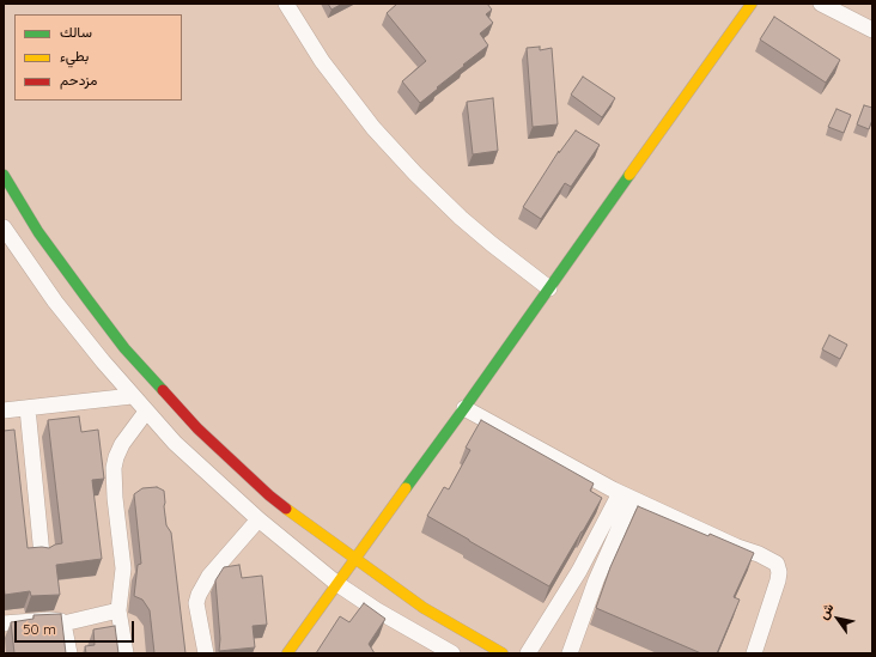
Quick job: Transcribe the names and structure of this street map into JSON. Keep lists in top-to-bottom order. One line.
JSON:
{"legend":["سالك","بطيء","مزدحم"],"scale_bar":"50 m","north":"top left"}
